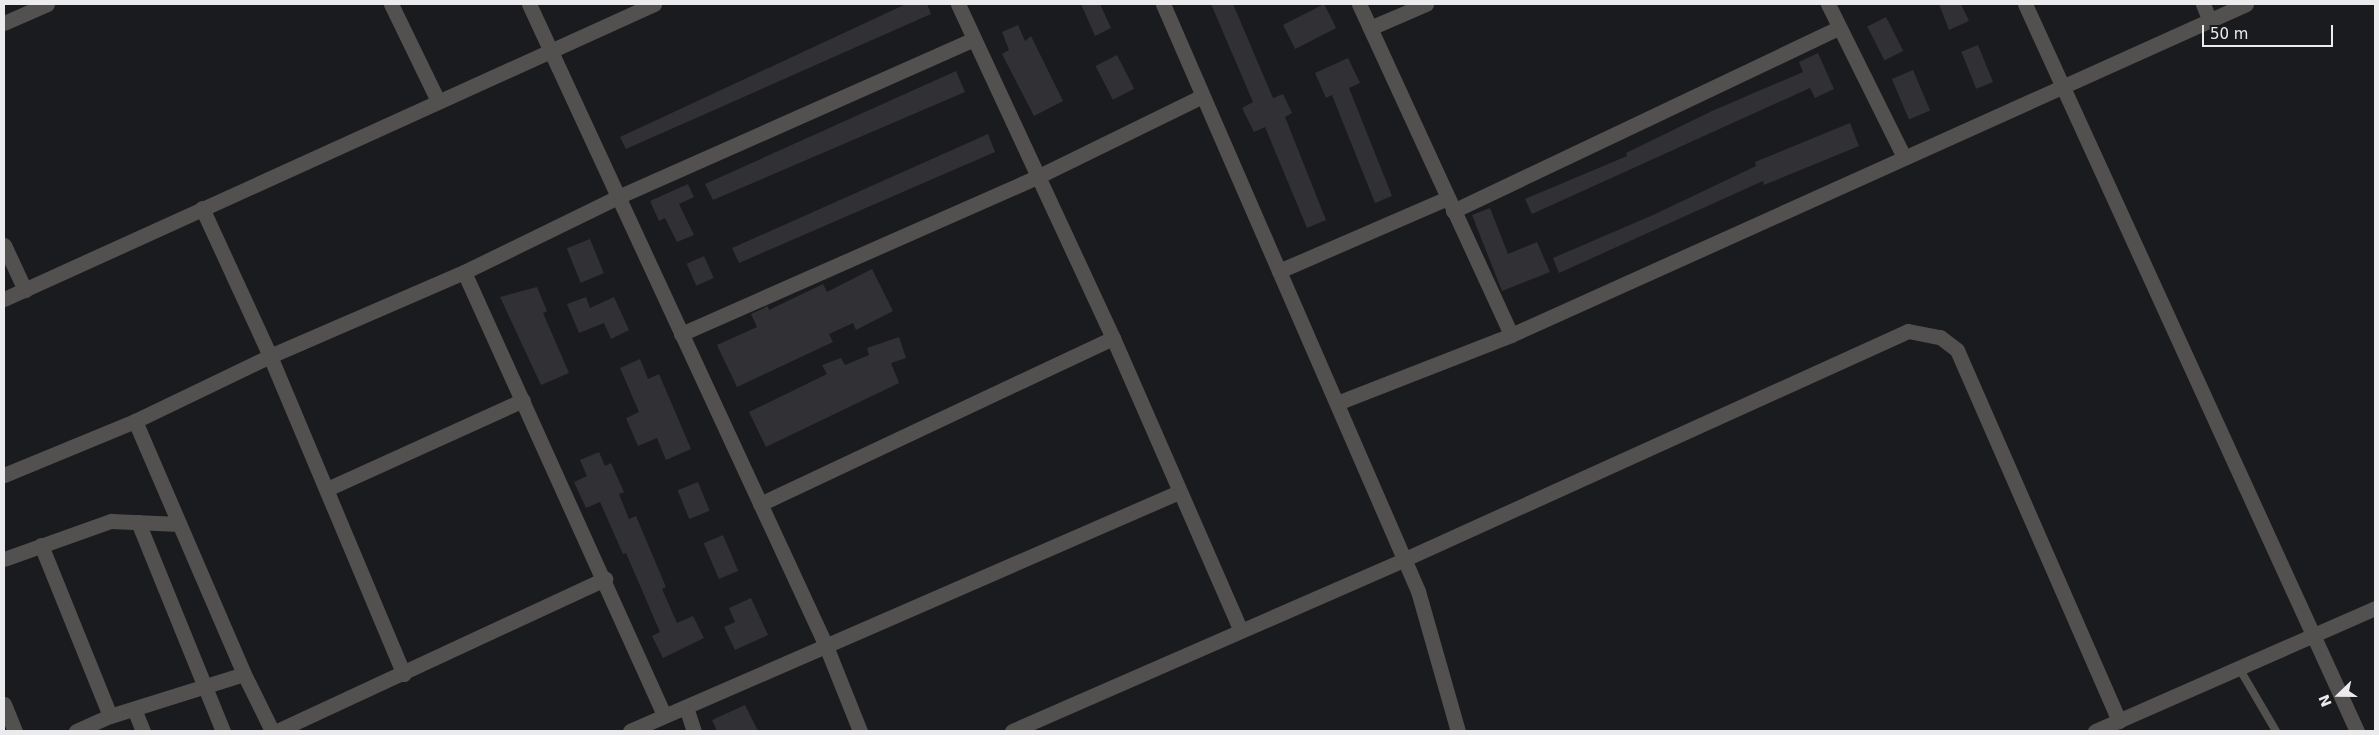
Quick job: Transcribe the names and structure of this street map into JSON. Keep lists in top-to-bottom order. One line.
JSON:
{"scale_bar":"50 m","north":"left"}
